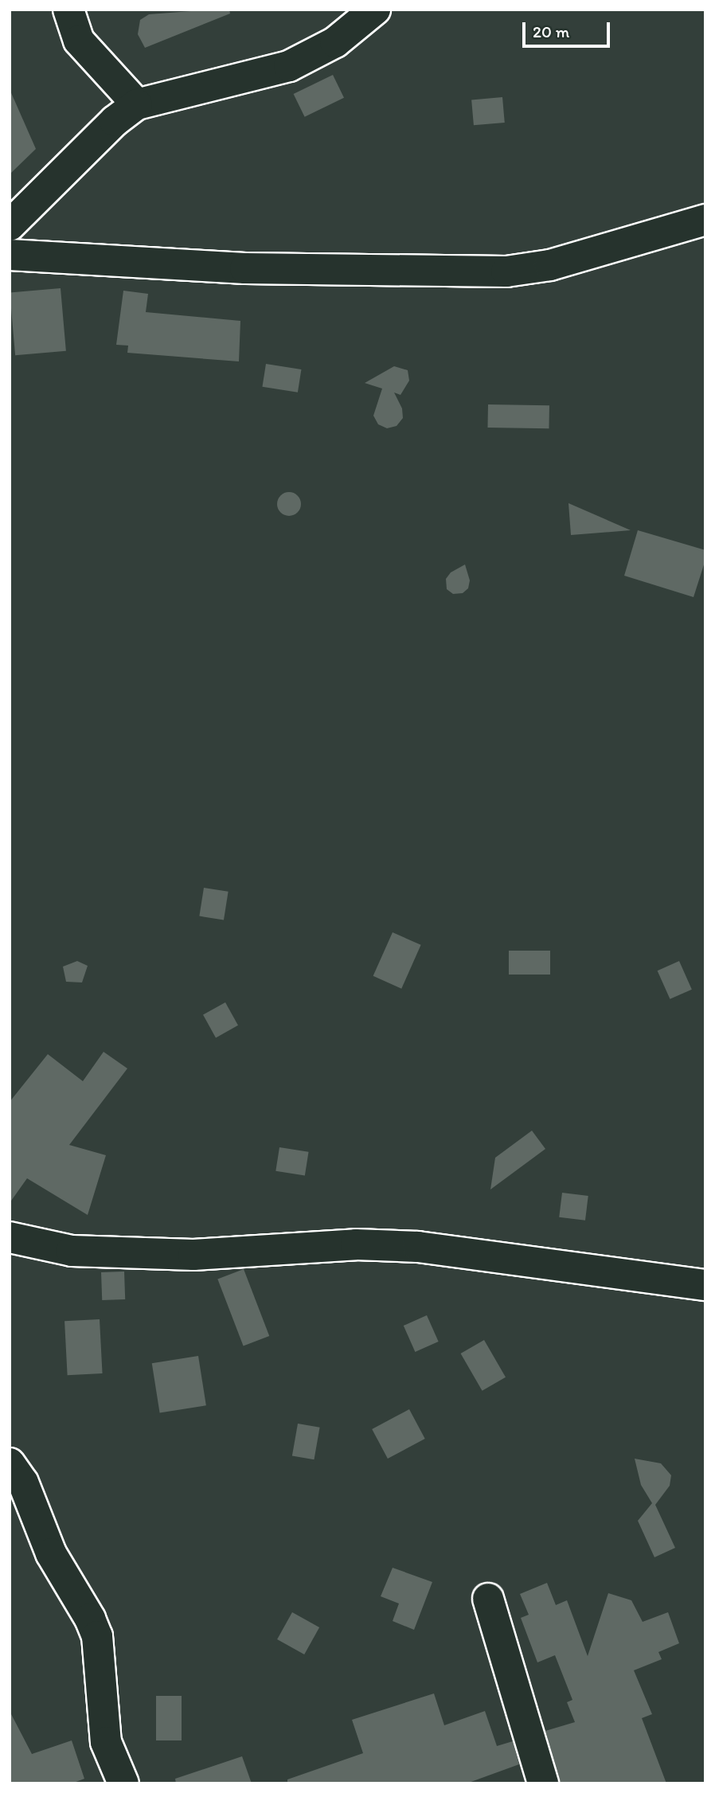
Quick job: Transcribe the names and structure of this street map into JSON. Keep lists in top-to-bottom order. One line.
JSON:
{"scale_bar":"20 m"}
